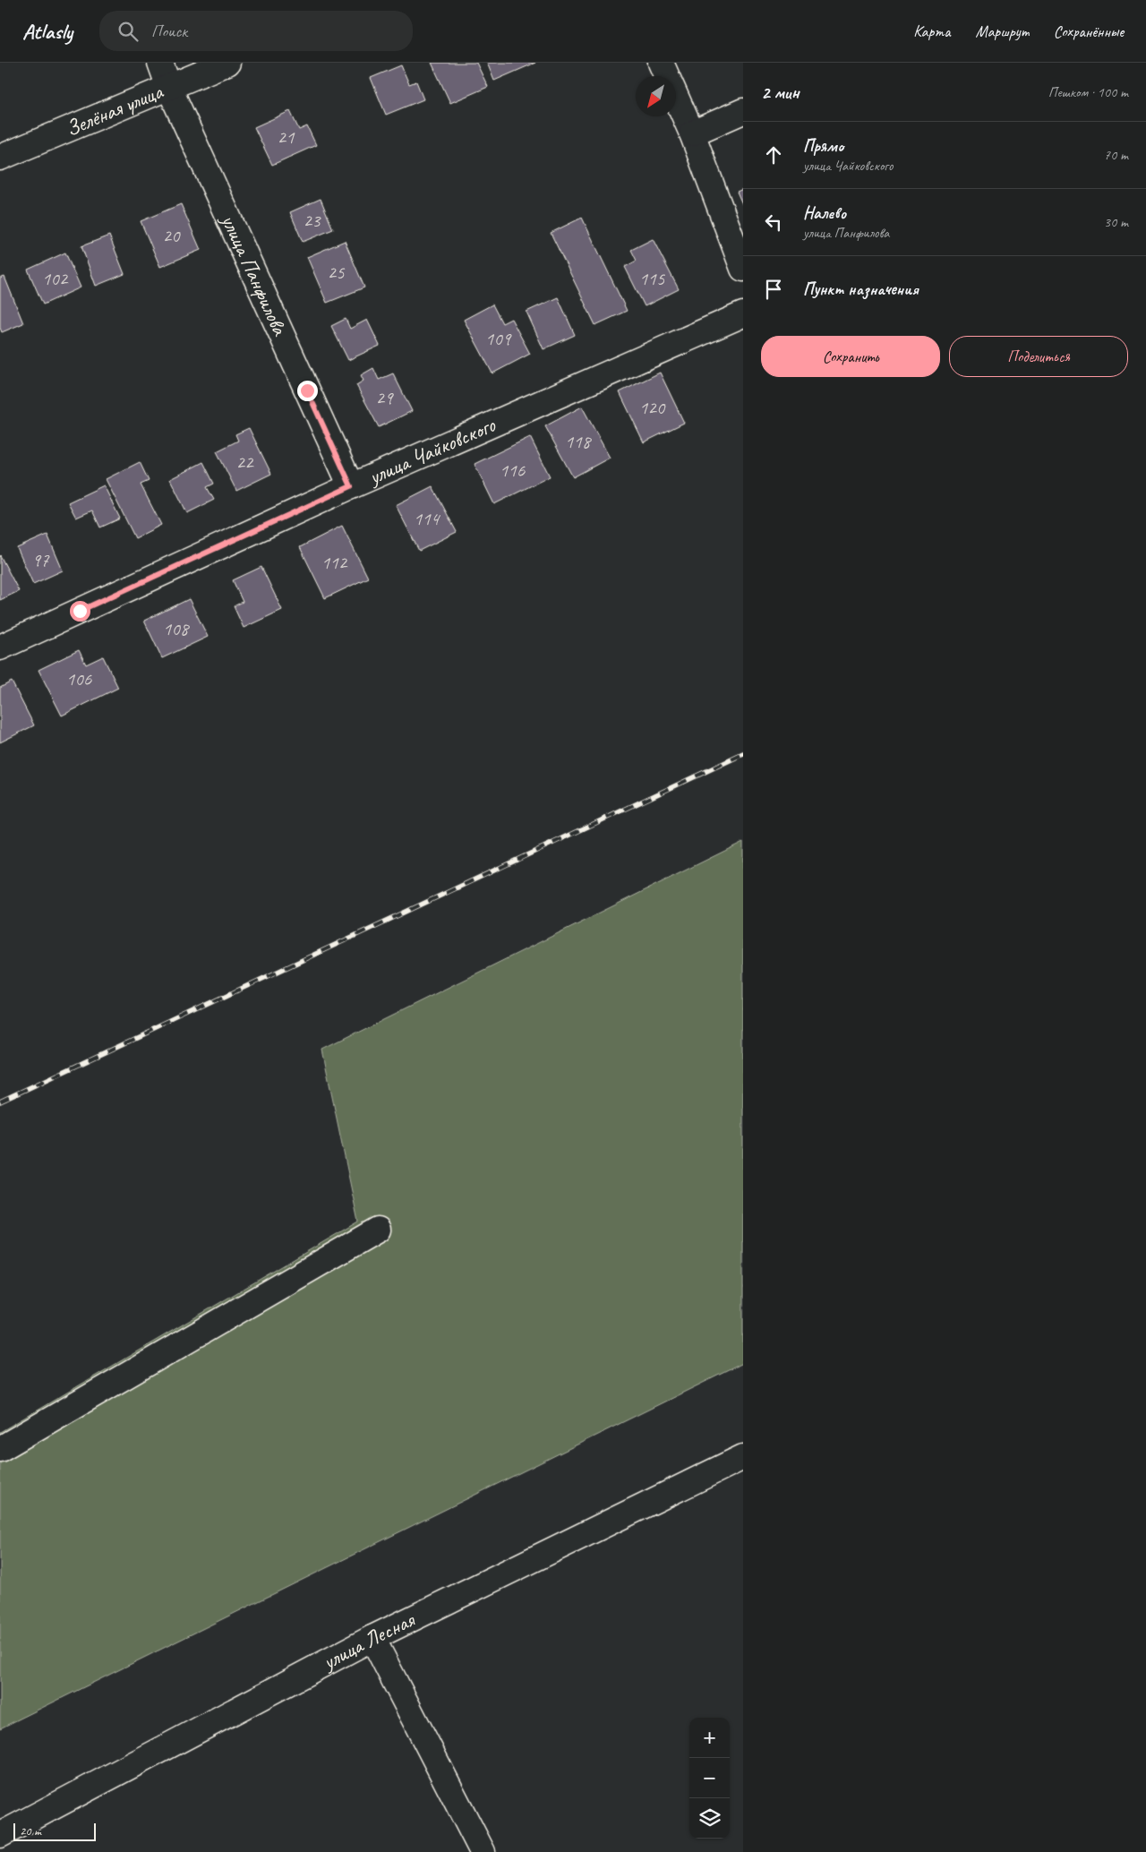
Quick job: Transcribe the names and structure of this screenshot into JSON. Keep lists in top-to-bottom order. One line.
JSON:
{"streets":{"street":["Зелёная улица","улица Панфилова","улица Чайковского","улица Лесная"]},"crossings":[["Зелёная улица","улица Панфилова"],["улица Панфилова","улица Чайковского"]],"house_numbers":["21","23","20","25","102","115","109","29","120","118","22","116","114","97","112","108","106"],"scale_bar":"20 m","north":"bottom left","page":{"header":"Atlasly","search":"Поиск","nav":["Карта","Маршрут","Сохранённые"],"heading":["2 мин","Пешком · 100 m"],"list":[["Прямо","улица Чайковского","70 m"],["Налево","улица Панфилова","30 m"],"Пункт назначения"],"buttons":["Сохранить","Поделиться"],"map_buttons":["+","−"],"scale":"20 m"}}
